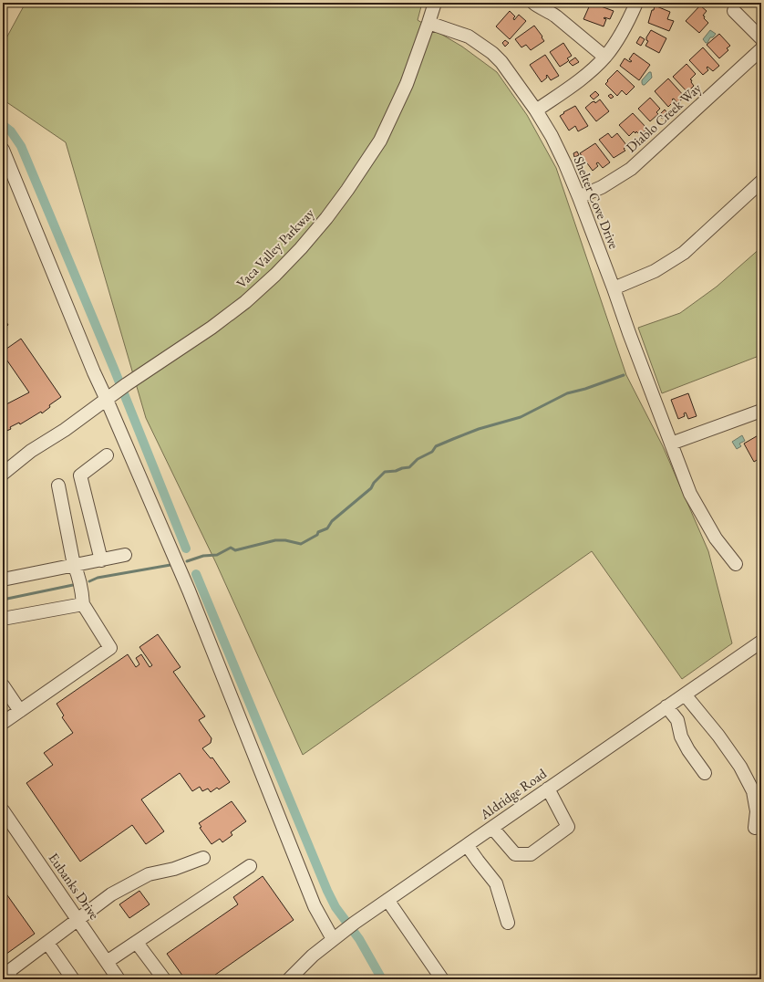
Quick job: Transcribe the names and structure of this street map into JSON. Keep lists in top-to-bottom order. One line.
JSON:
{"streets":{"street":["Diablo Creek Way","Shelter Cove Drive","Vaca Valley Parkway","Aldridge Road","Eubanks Drive"]},"crossings":[["Diablo Creek Way","Shelter Cove Drive"],["Shelter Cove Drive","Vaca Valley Parkway"]]}
